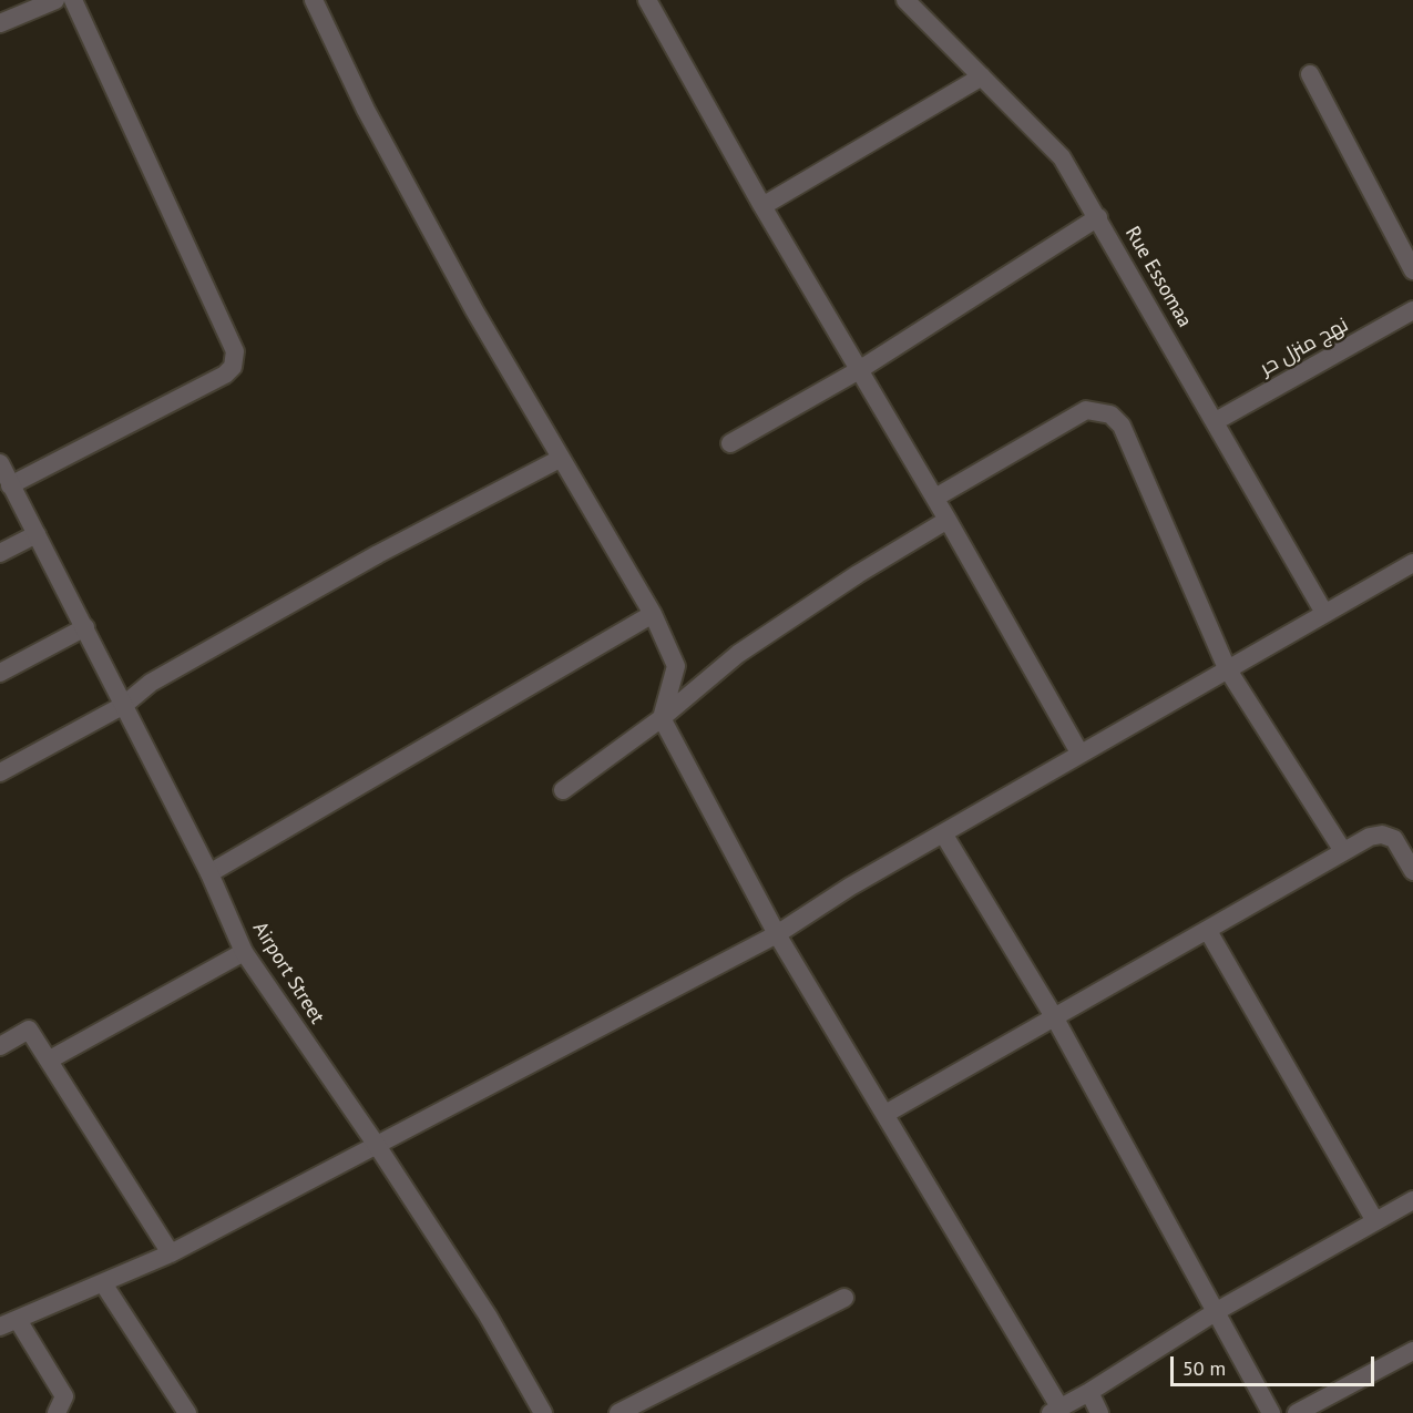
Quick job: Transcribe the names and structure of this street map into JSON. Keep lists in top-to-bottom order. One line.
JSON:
{"streets":{"street":["Rue Essomaa","نهج منزل حر","Airport Street"]},"crossings":[["Rue Essomaa","نهج منزل حر"]],"scale_bar":"50 m"}
